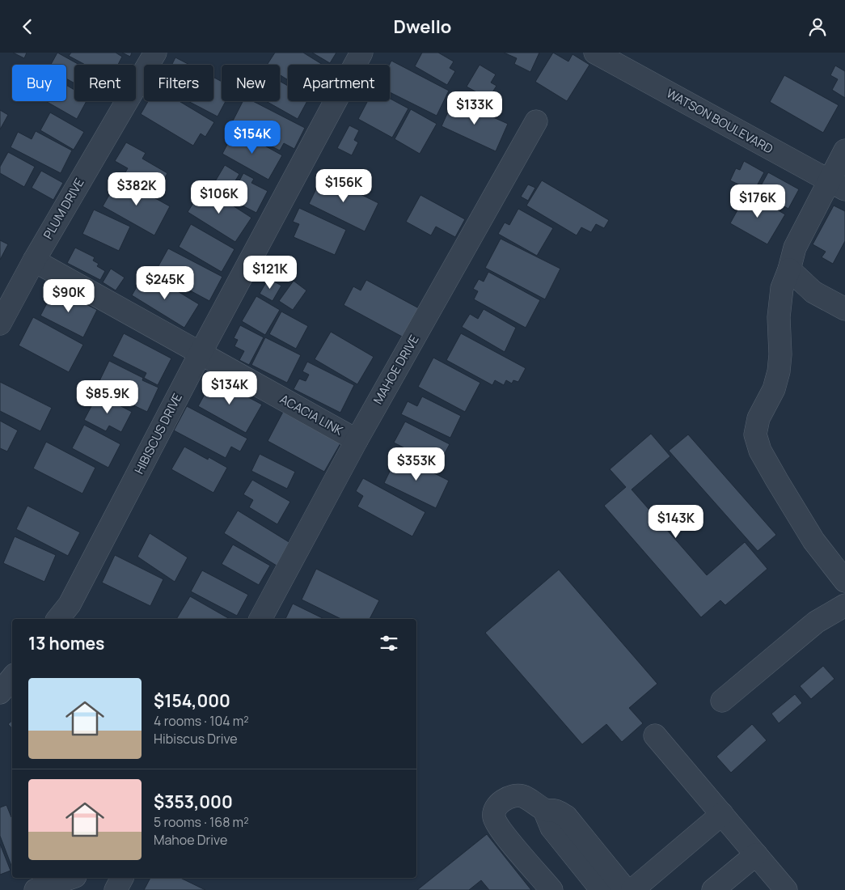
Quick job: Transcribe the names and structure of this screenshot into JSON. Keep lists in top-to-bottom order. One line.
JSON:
{"streets":{"street":["WATSON BOULEVARD","PLUM DRIVE","MAHOE DRIVE","ACACIA LINK","HIBISCUS DRIVE"]},"crossings":[["PLUM DRIVE","ACACIA LINK"],["MAHOE DRIVE","ACACIA LINK"],["ACACIA LINK","HIBISCUS DRIVE"]],"page":{"header":"Dwello","chip":["Buy","Rent","Filters","New","Apartment"],"price":["$133K","$154K","$156K","$382K","$106K","$176K","$121K","$245K","$90K","$134K","$85.9K","$353K","$143K"],"heading":"13 homes","list":[{"name":"$154,000","note":"4 rooms · 104 m² · Hibiscus Drive"},{"name":"$353,000","note":"5 rooms · 168 m² · Mahoe Drive"}]}}
